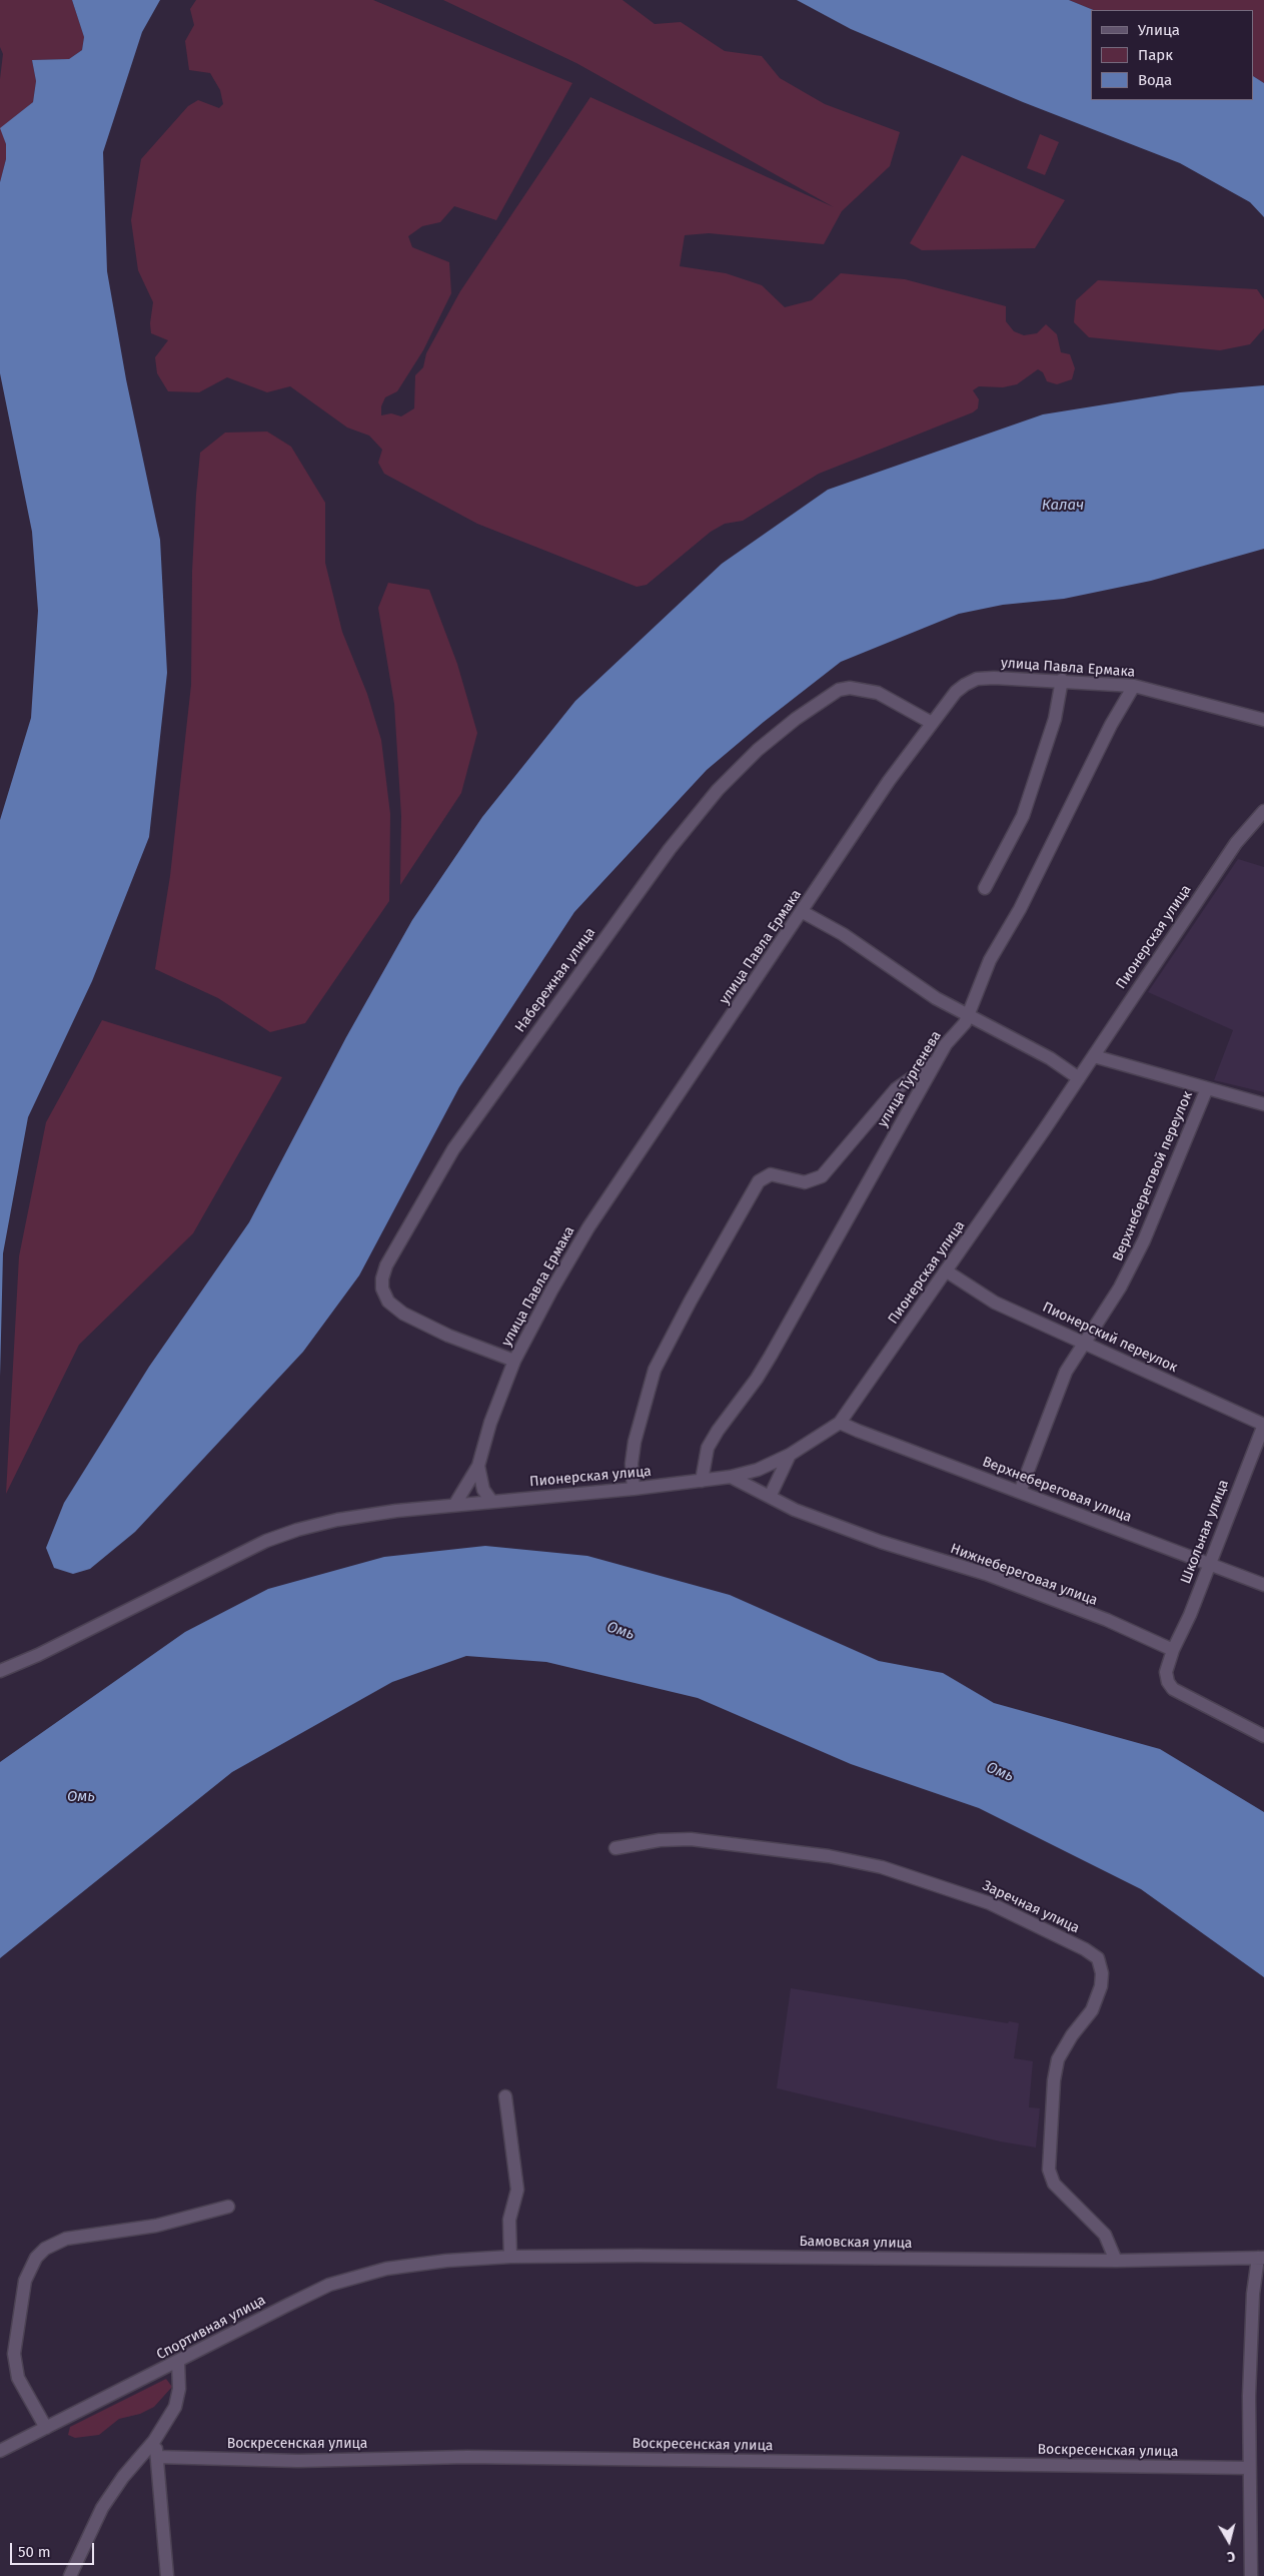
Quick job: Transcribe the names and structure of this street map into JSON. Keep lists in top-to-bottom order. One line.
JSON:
{"streets":{"street":["улица Павла Ермака","Пионерская улица","Набережная улица","улица Тургенева","Верхнебереговой переулок","Пионерский переулок","Верхнебереговая улица","Школьная улица","Нижнебереговая улица","Заречная улица","Бамовская улица","Спортивная улица","Воскресенская улица"]},"crossings":[["улица Павла Ермака","Пионерская улица"],["улица Павла Ермака","Набережная улица"],["улица Павла Ермака","улица Тургенева"],["Пионерская улица","улица Тургенева"],["Пионерская улица","Пионерский переулок"],["Пионерская улица","Верхнебереговая улица"],["Пионерская улица","Нижнебереговая улица"],["Верхнебереговой переулок","Пионерский переулок"],["Верхнебереговой переулок","Верхнебереговая улица"],["Пионерский переулок","Школьная улица"],["Верхнебереговая улица","Школьная улица"],["Школьная улица","Нижнебереговая улица"],["Заречная улица","Бамовская улица"],["Бамовская улица","Спортивная улица"]],"water":["Калач","Омь"],"legend":["Улица","Парк","Вода"],"scale_bar":"50 m","north":"bottom"}
